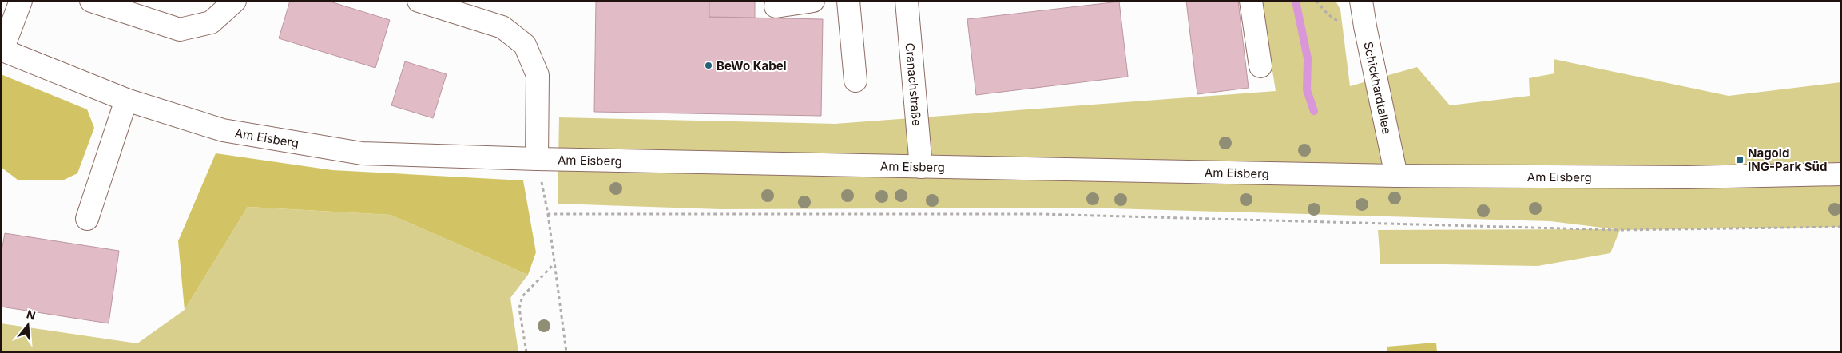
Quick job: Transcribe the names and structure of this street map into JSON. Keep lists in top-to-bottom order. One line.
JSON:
{"streets":{"street":["Cranachstraße","Schickhardtallee","Am Eisberg"]},"crossings":[["Cranachstraße","Am Eisberg"],["Schickhardtallee","Am Eisberg"]],"places":{"other":["BeWo Kabel"],"transit":["Nagold ING-Park Süd"]},"north":"top"}
